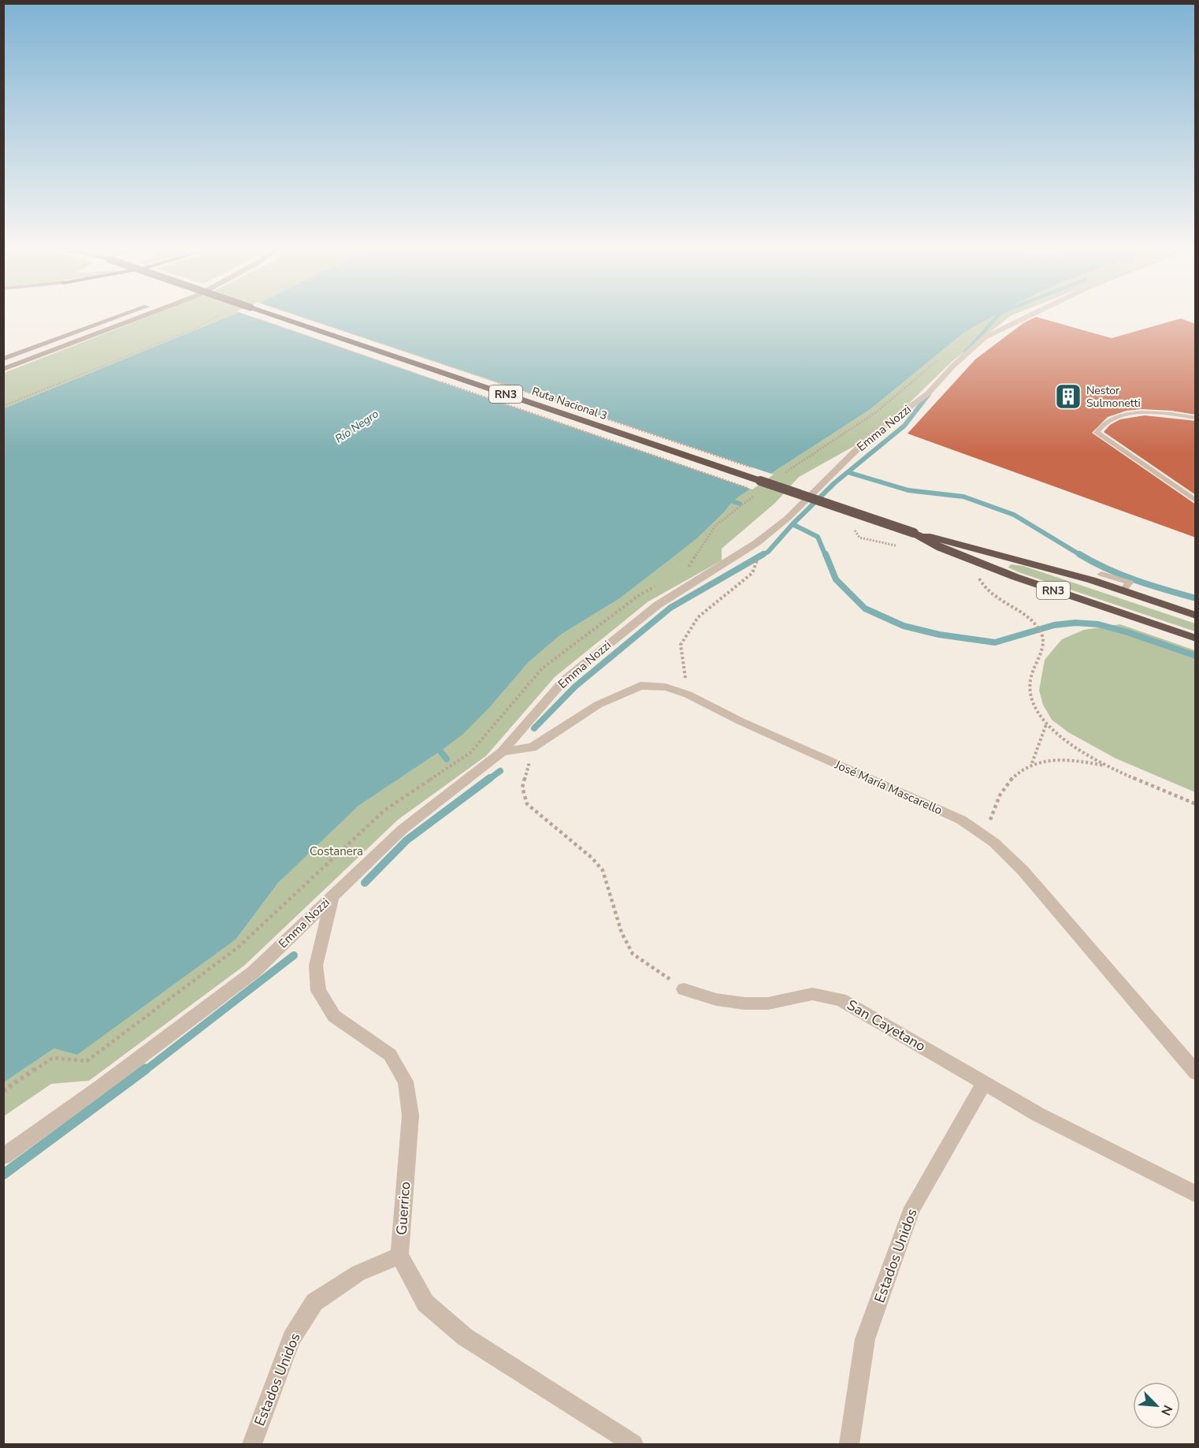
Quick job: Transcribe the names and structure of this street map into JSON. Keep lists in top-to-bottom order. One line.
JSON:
{"streets":{"highway":["RN3","Ruta Nacional 3"],"street":["Emma Nozzi","José María Mascarello","San Cayetano","Guerrico","Estados Unidos"]},"crossings":[["RN3","Ruta Nacional 3"],["Emma Nozzi","José María Mascarello"],["Emma Nozzi","Guerrico"],["San Cayetano","Estados Unidos"],["Guerrico","Estados Unidos"]],"water":["Río Negro"],"parks":["Costanera"],"places":{"building":["Nestor Sulmonetti"]},"north":"bottom right"}
